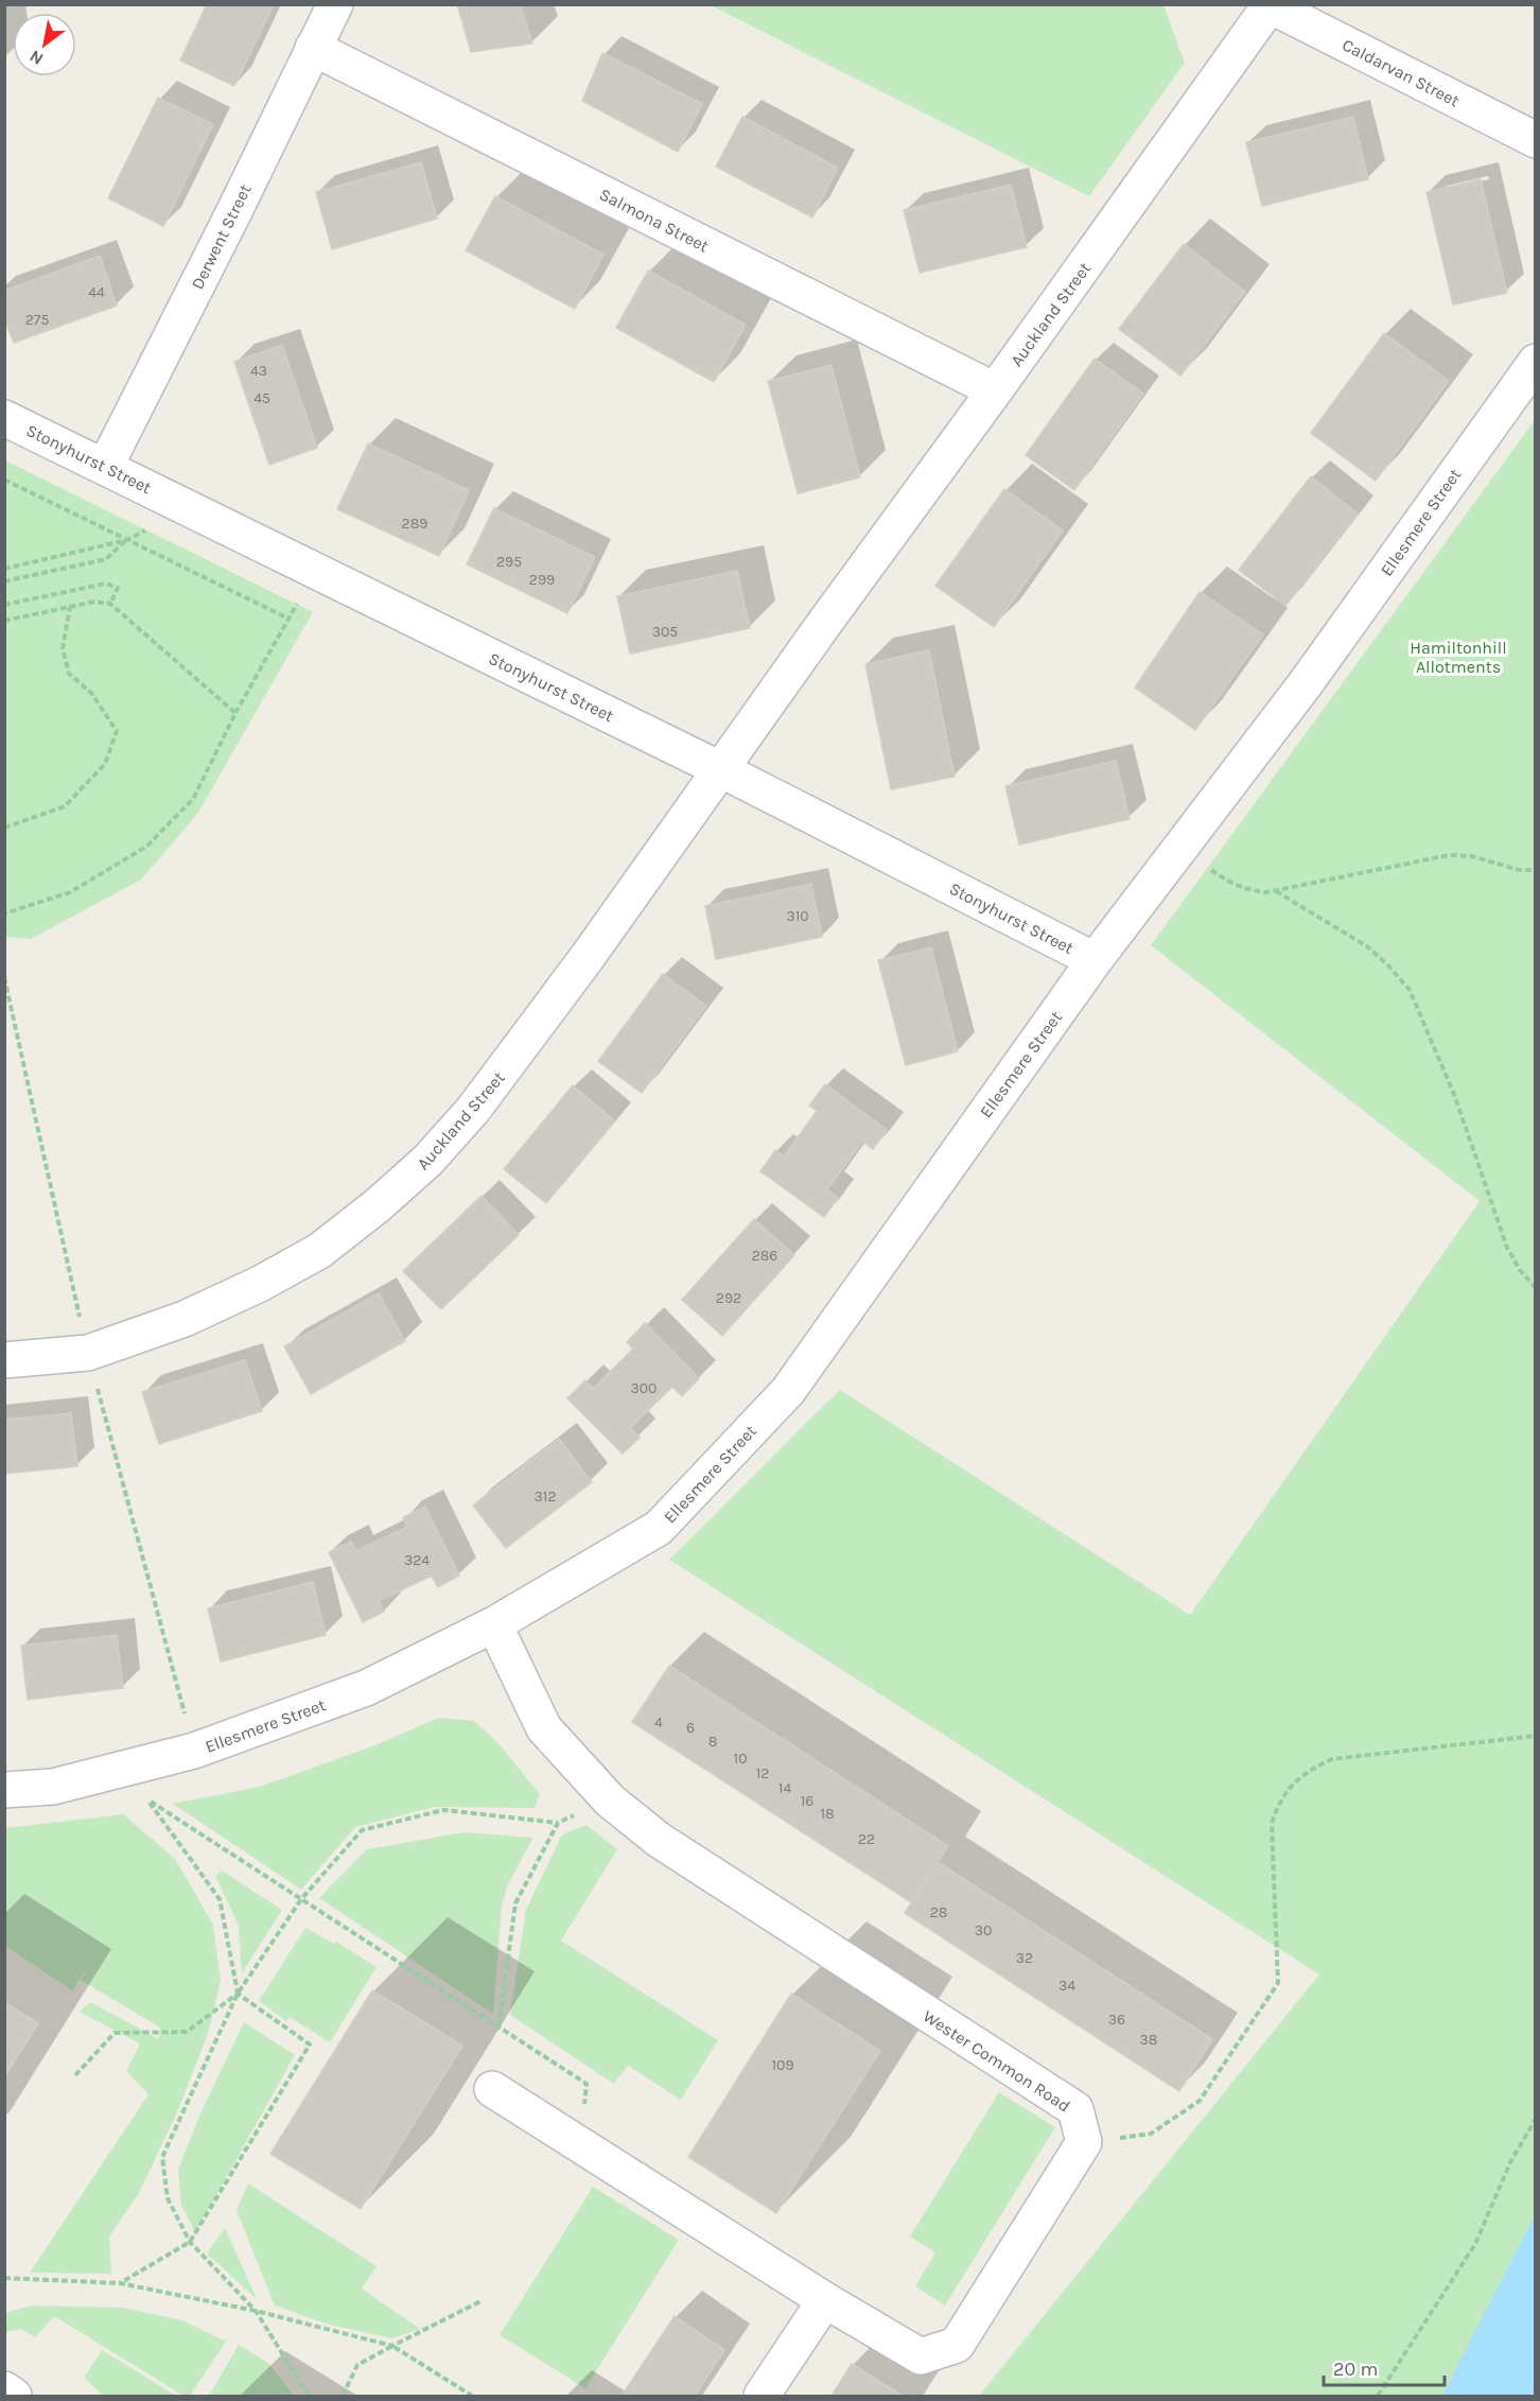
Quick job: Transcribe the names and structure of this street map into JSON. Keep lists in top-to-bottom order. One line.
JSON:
{"streets":{"street":["Caldarvan Street","Salmona Street","Derwent Street","Auckland Street","Stonyhurst Street","Ellesmere Street","Wester Common Road"]},"crossings":[["Caldarvan Street","Auckland Street"],["Salmona Street","Derwent Street"],["Salmona Street","Auckland Street"],["Derwent Street","Stonyhurst Street"],["Auckland Street","Stonyhurst Street"],["Stonyhurst Street","Ellesmere Street"],["Ellesmere Street","Wester Common Road"]],"parks":["Hamiltonhill Allotments"],"house_numbers":["44","275","43","45","289","295","299","305","310","286","292","300","312","324","4","6","8","10","12","14","16","18","22","28","30","32","34","36","38","109"],"scale_bar":"20 m","north":"bottom left"}
